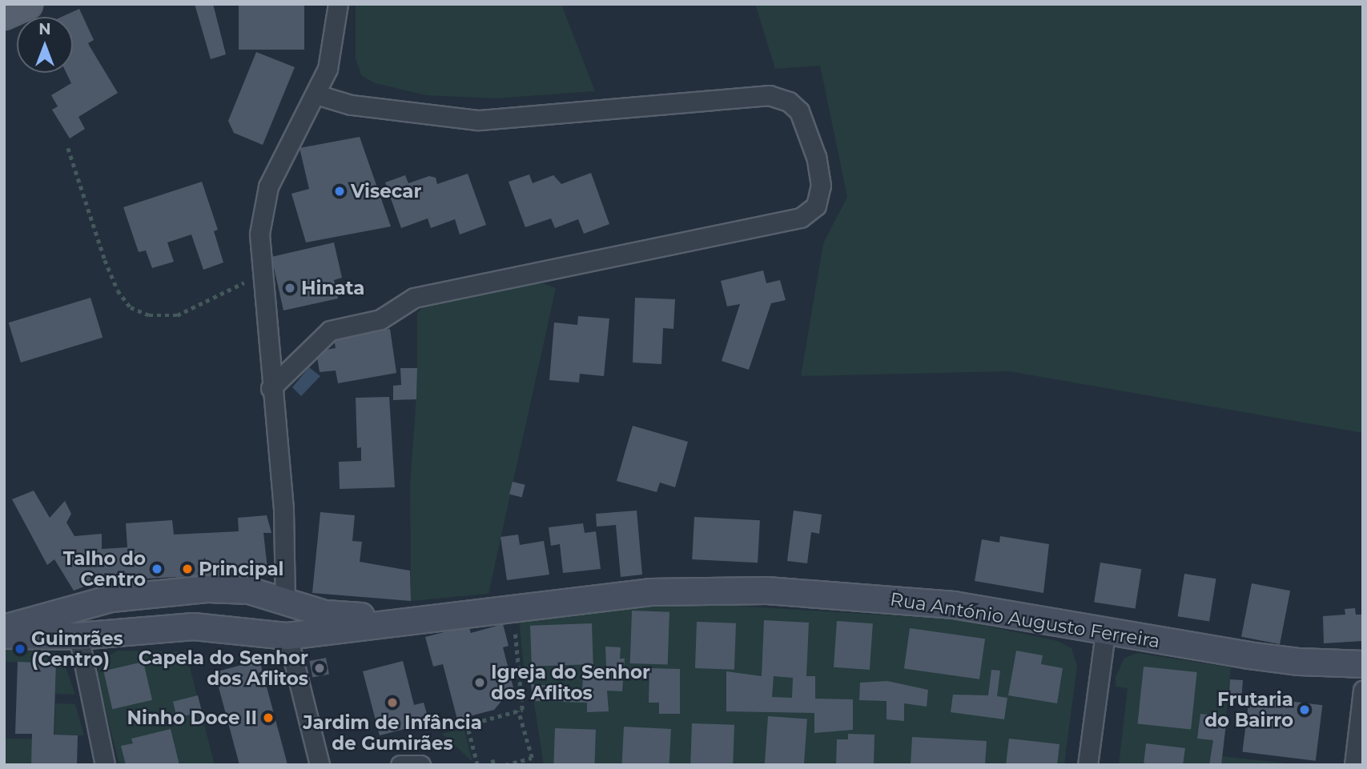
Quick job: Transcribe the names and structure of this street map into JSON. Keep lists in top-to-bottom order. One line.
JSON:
{"streets":{"street":["Rua António Augusto Ferreira"]},"places":["Visecar","Hinata","Talho do Centro","Principal","Guimrães (Centro)","Capela do Senhor dos Aflitos","Igreja do Senhor dos Aflitos","Jardim de Infância de Gumirães","Frutaria do Bairro","Ninho Doce II"],"north":"top"}
